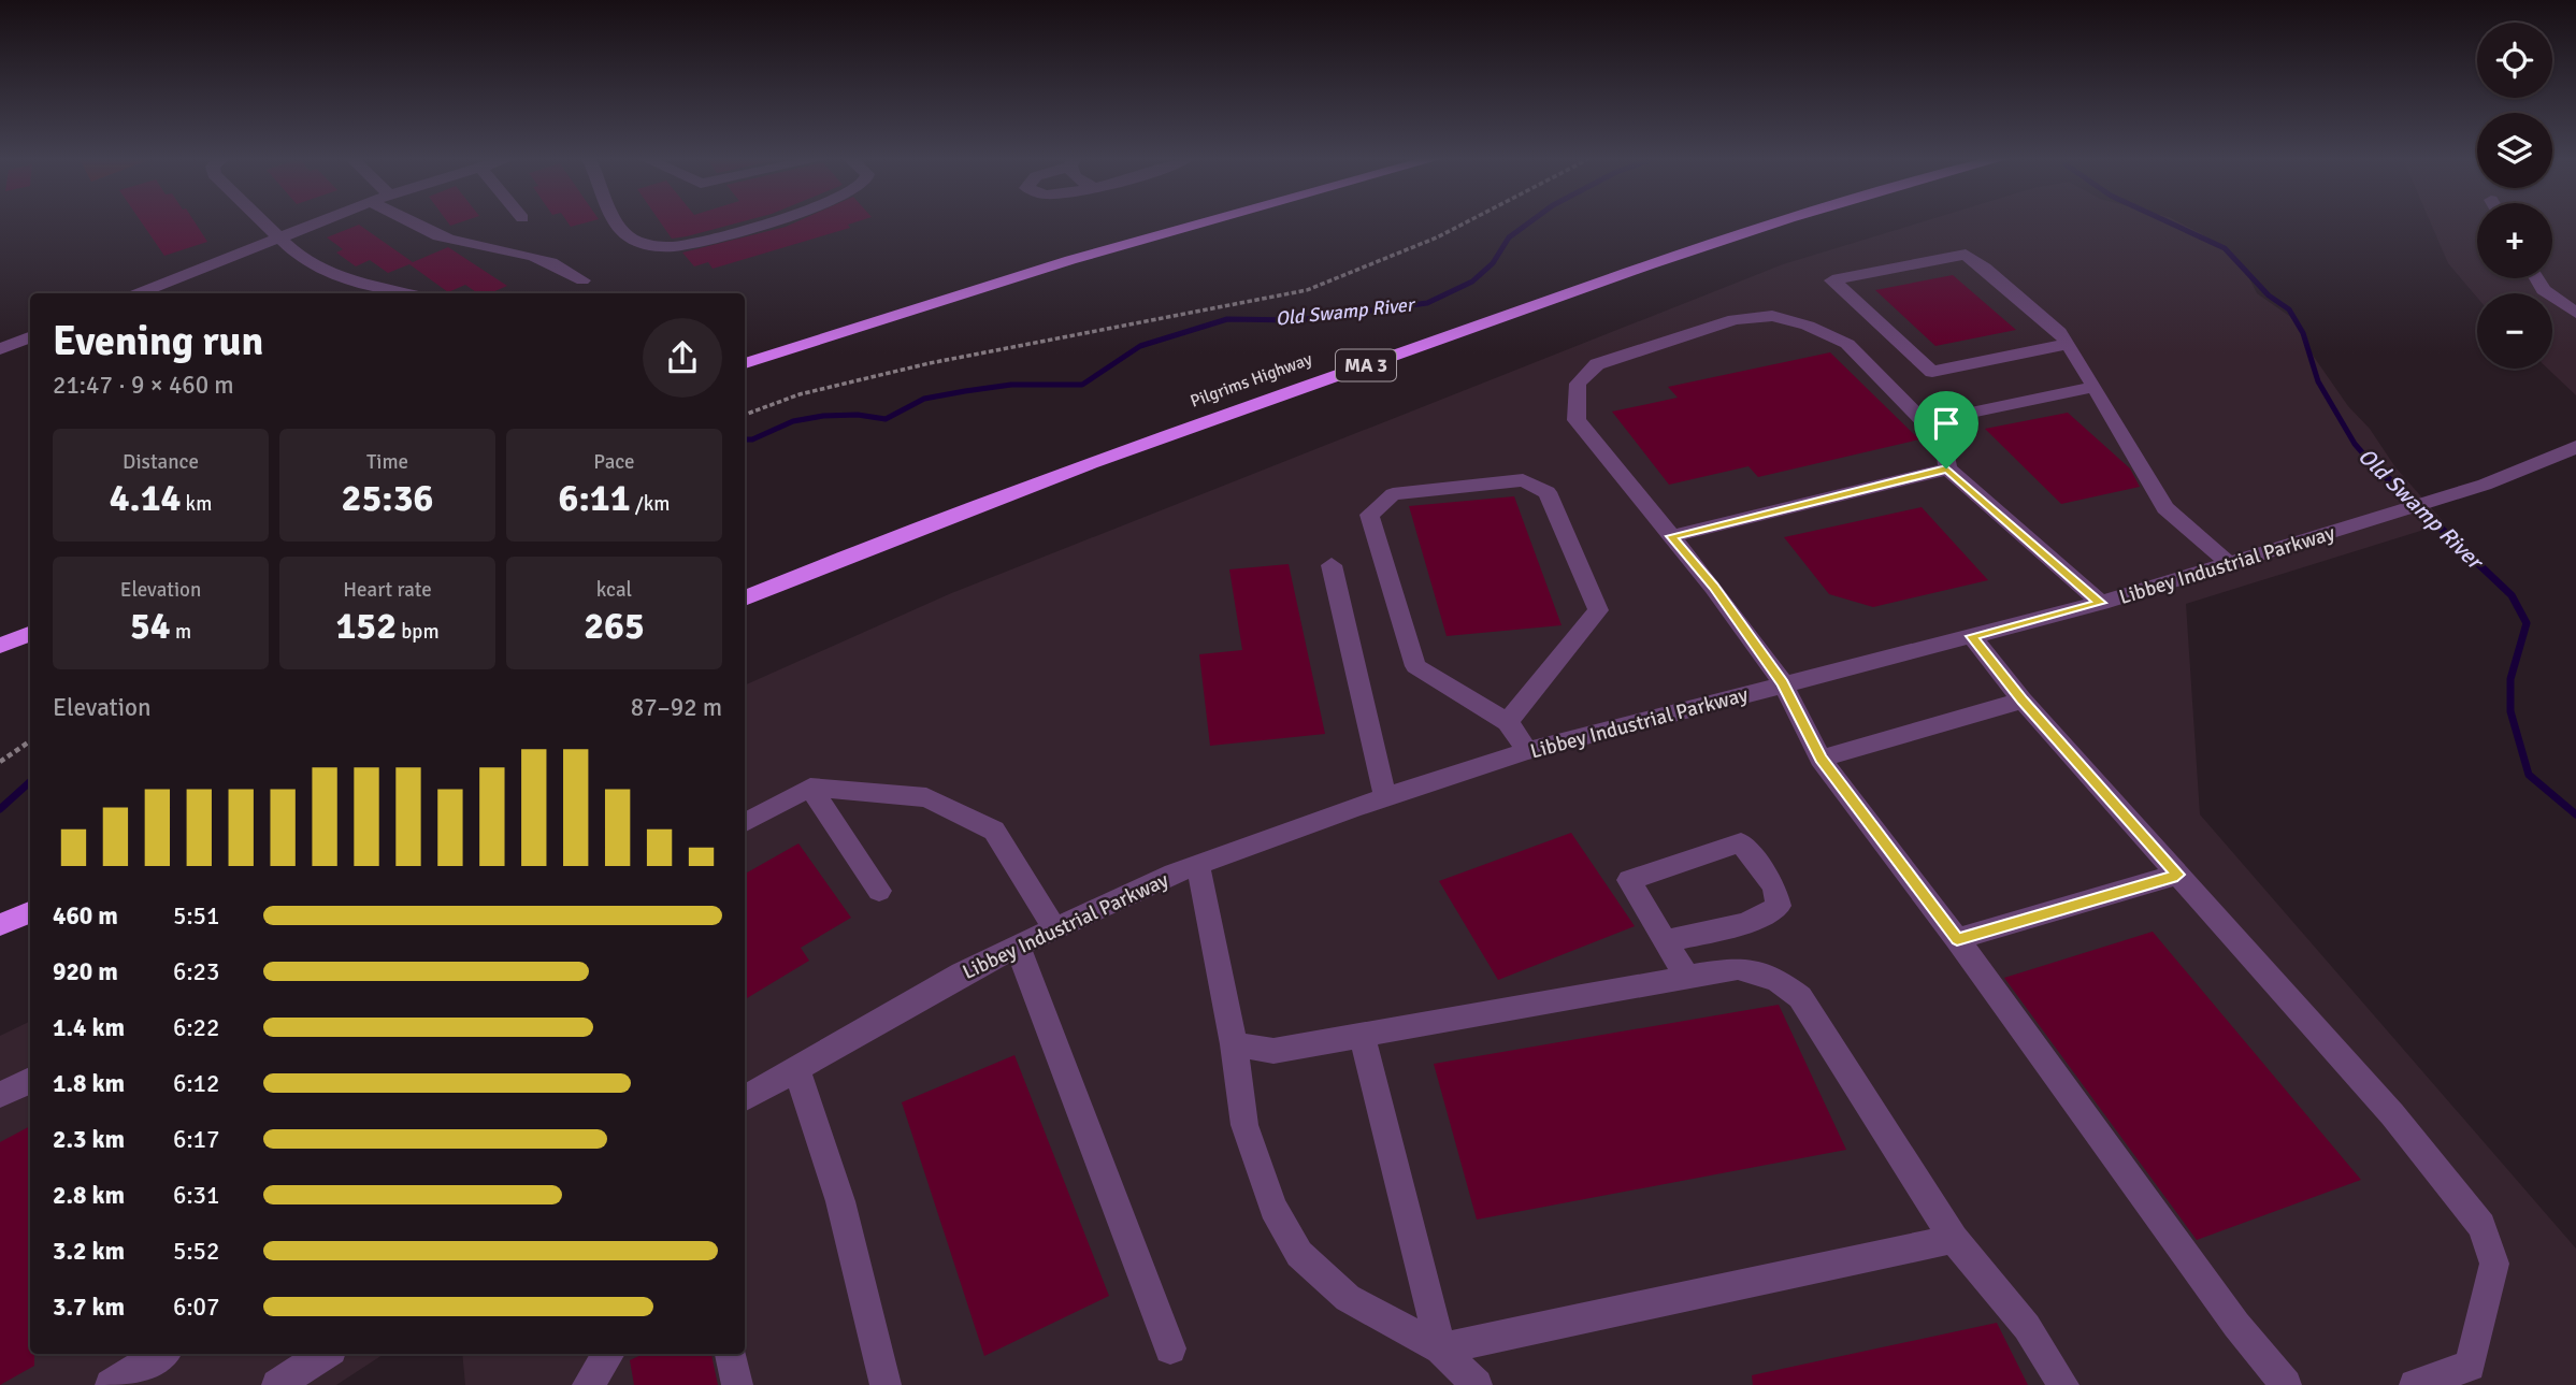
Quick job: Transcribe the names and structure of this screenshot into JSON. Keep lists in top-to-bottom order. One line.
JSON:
{"streets":{"highway":["MA 3","Pilgrims Highway"],"street":["Libbey Industrial Parkway"]},"water":["Old Swamp River"],"page":{"map_buttons":["+","−"],"heading":["Evening run","21:47 · 9 × 460 m"],"stats":[["Distance","4.14 km"],["Time","25:36"],["Pace","6:11 /km"],["Elevation","54 m"],["Heart rate","152 bpm"],["kcal","265"]],"chart":["Elevation","87–92 m"],"list":[{"name":"460 m","note":"5:51"},{"name":"920 m","note":"6:23"},{"name":"1.4 km","note":"6:22"},{"name":"1.8 km","note":"6:12"},{"name":"2.3 km","note":"6:17"},{"name":"2.8 km","note":"6:31"},{"name":"3.2 km","note":"5:52"},{"name":"3.7 km","note":"6:07"}]}}
